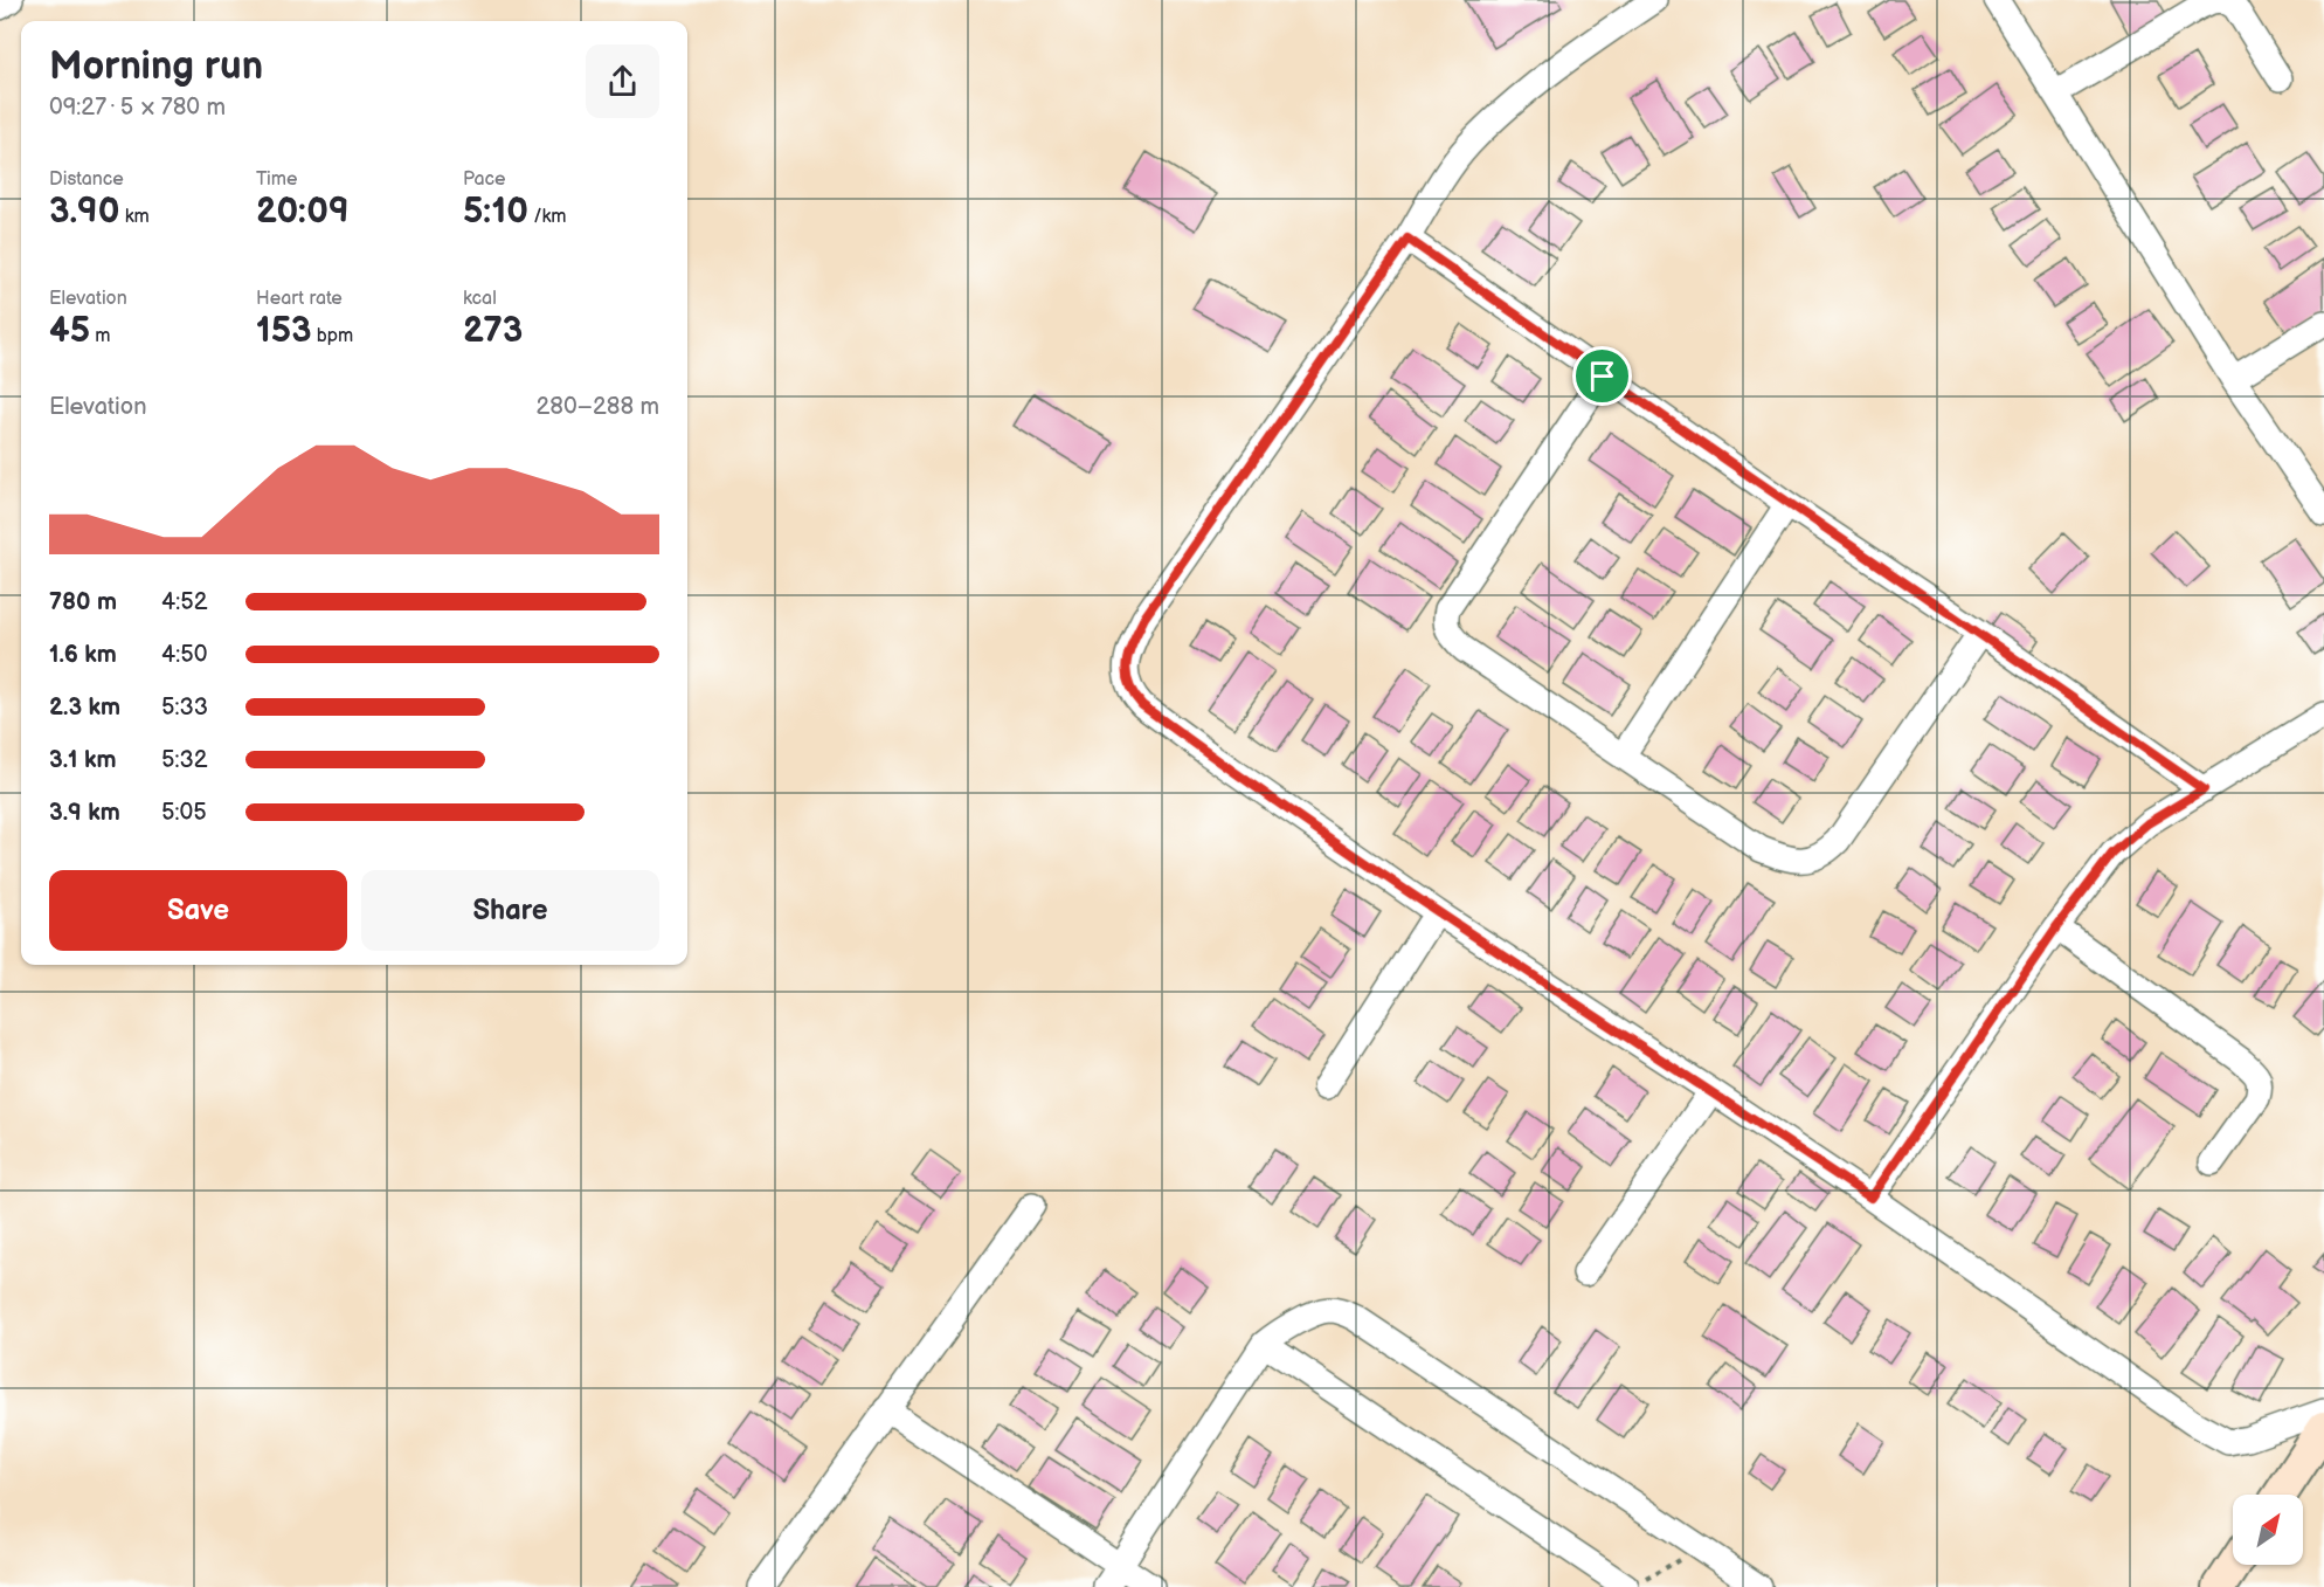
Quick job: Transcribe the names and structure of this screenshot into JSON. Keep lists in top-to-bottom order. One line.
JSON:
{"north":"top right","page":{"heading":["Morning run","09:27 · 5 × 780 m"],"stats":[["Distance","3.90 km"],["Time","20:09"],["Pace","5:10 /km"],["Elevation","45 m"],["Heart rate","153 bpm"],["kcal","273"]],"chart":["Elevation","280–288 m"],"list":[{"name":"780 m","note":"4:52"},{"name":"1.6 km","note":"4:50"},{"name":"2.3 km","note":"5:33"},{"name":"3.1 km","note":"5:32"},{"name":"3.9 km","note":"5:05"}],"buttons":["Save","Share"]}}
